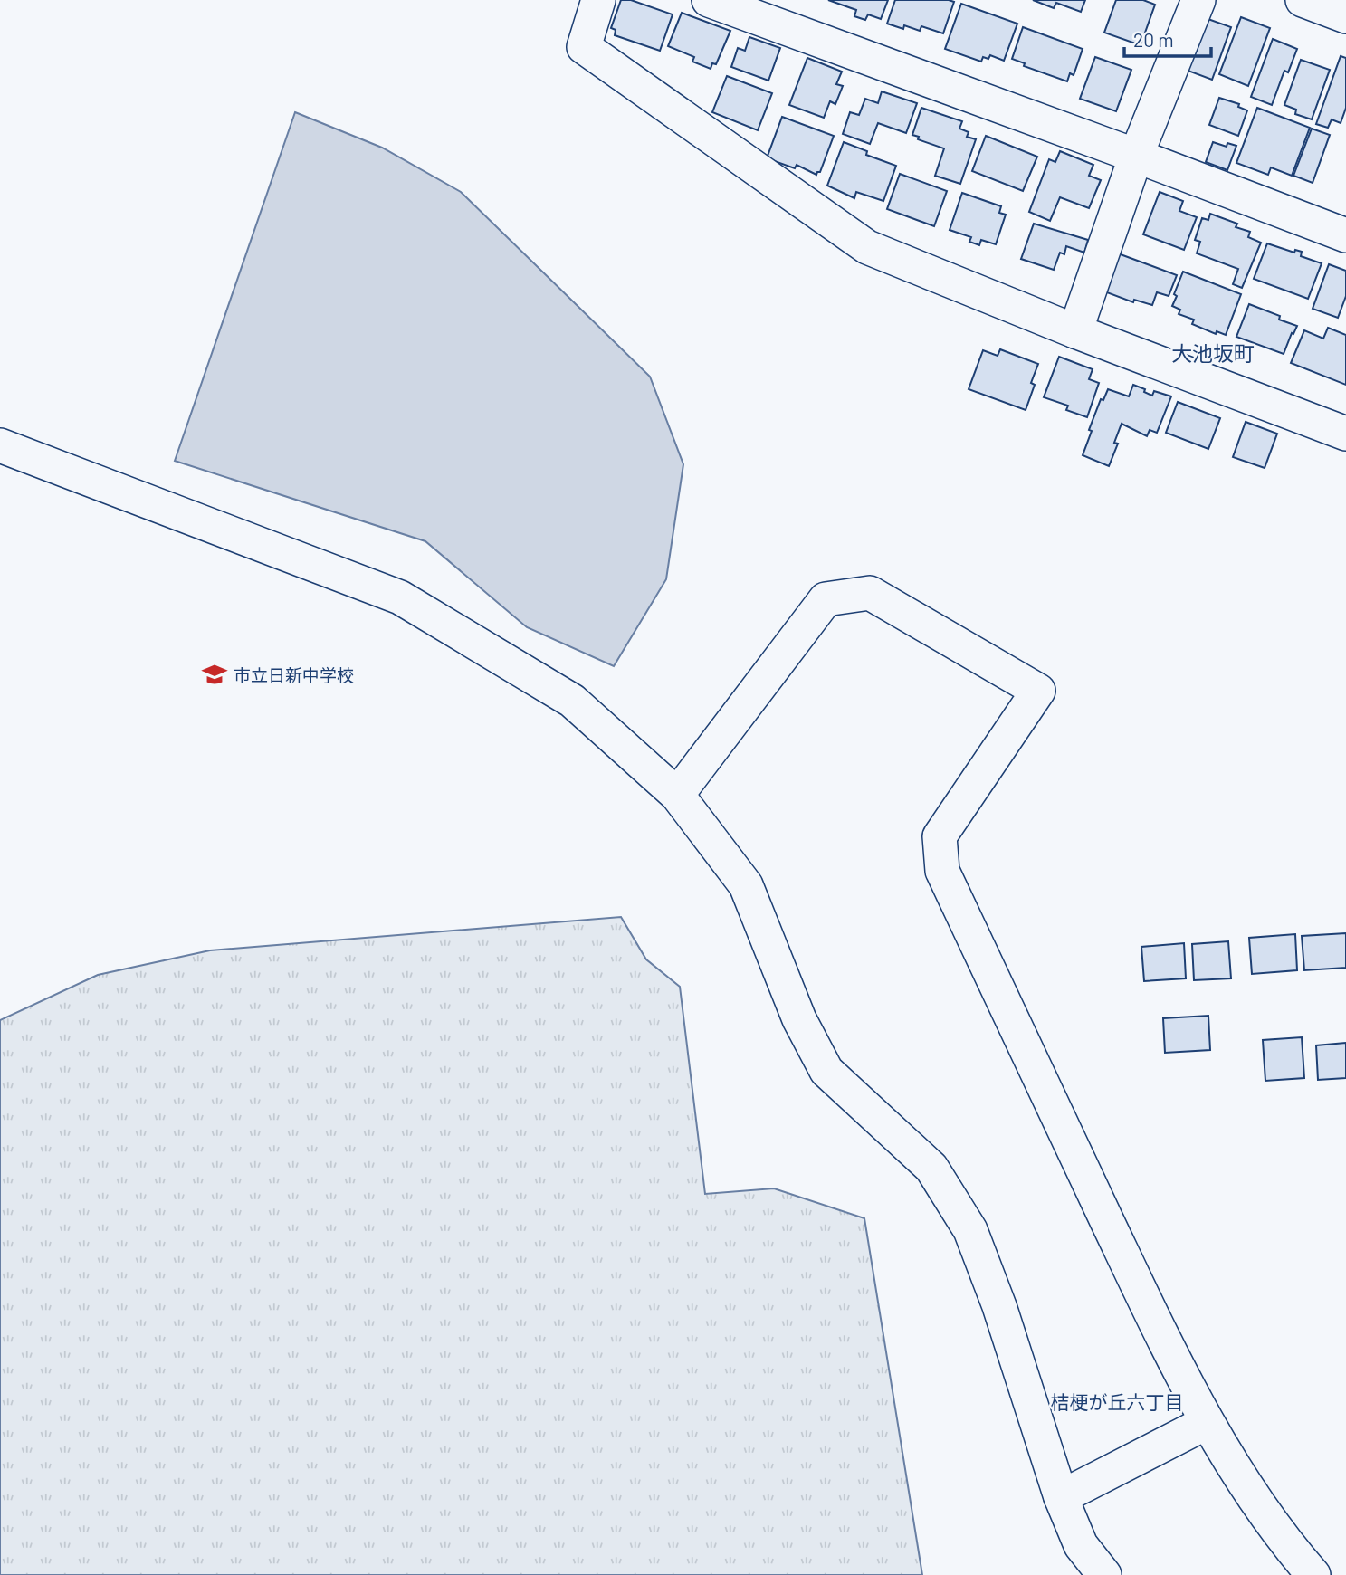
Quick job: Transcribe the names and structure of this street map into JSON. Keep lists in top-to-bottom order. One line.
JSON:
{"districts":["大池坂町","桔梗が丘六丁目"],"places":{"school or university":["市立日新中学校"]},"scale_bar":"20 m"}
